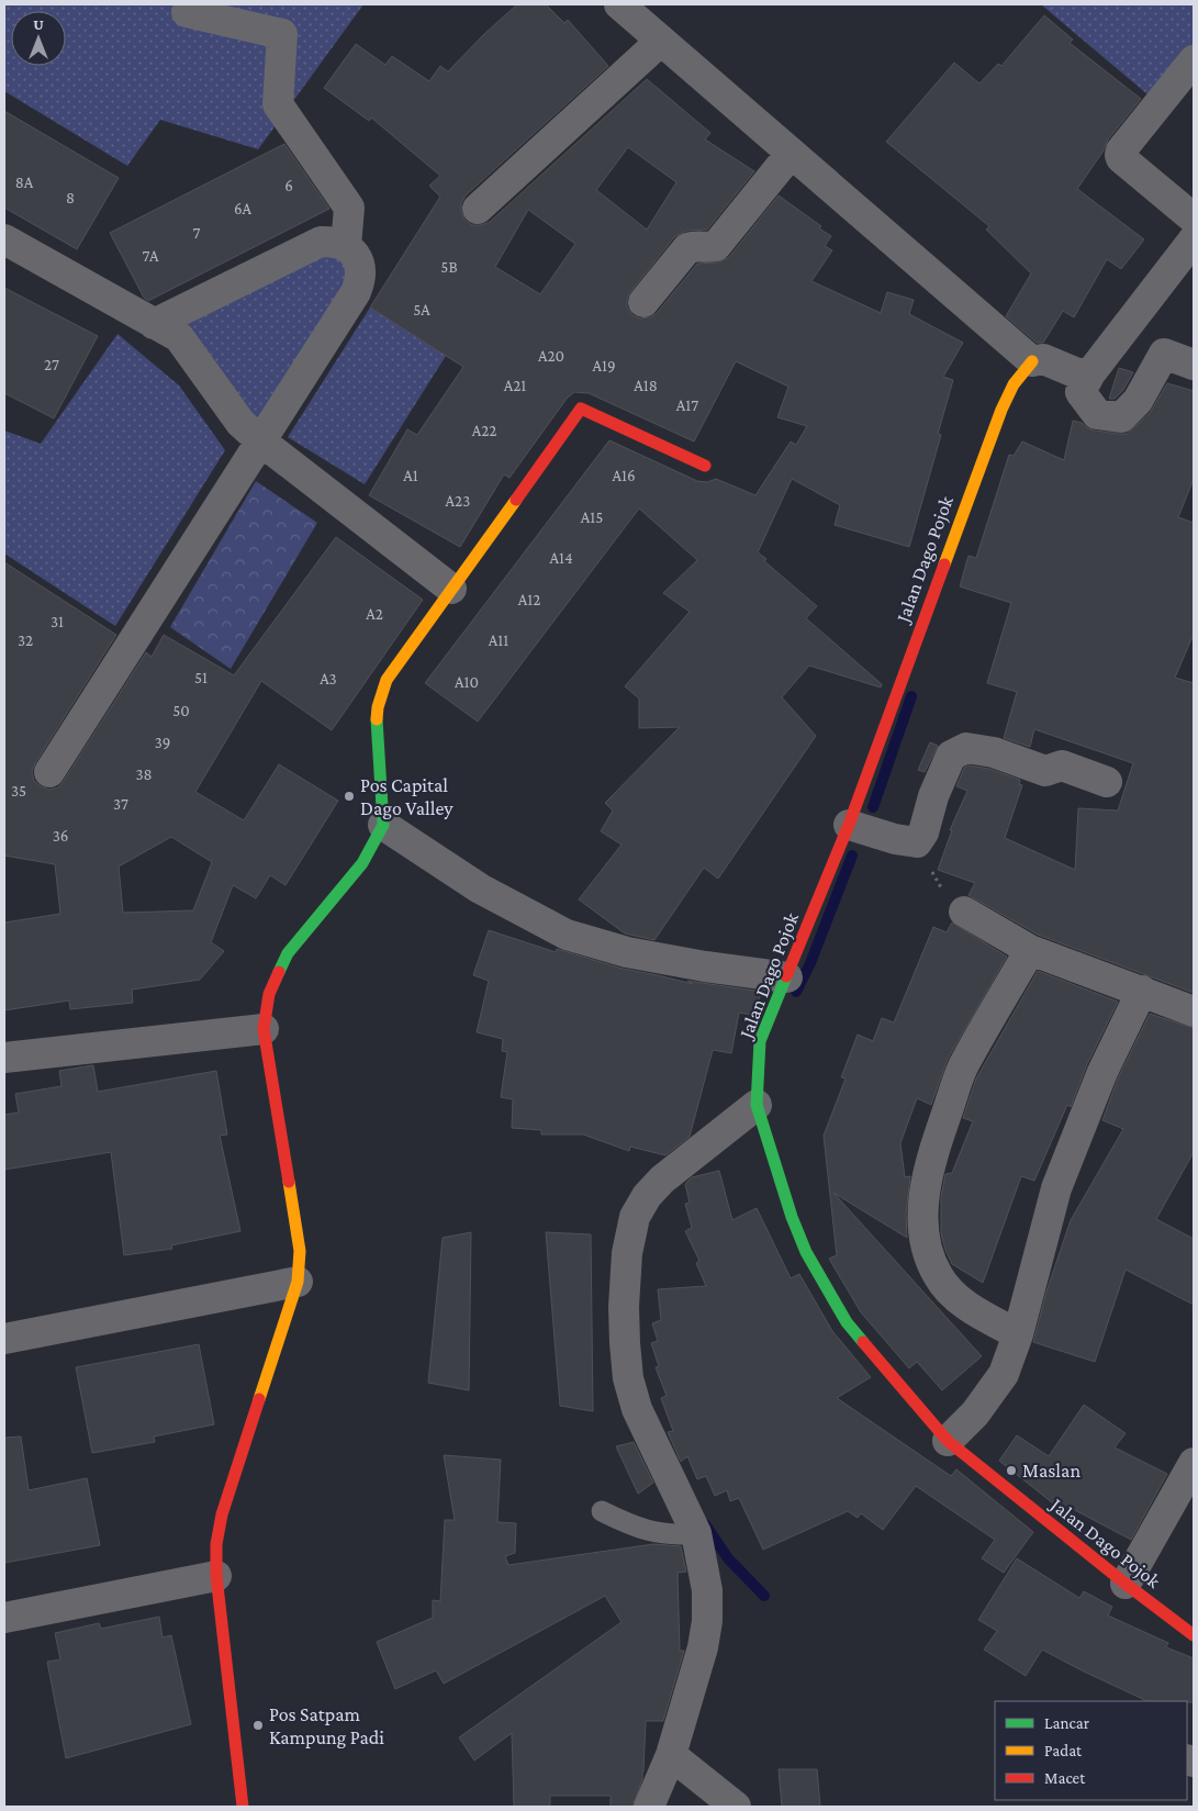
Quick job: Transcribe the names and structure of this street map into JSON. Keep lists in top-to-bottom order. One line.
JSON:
{"streets":{"street":["Jalan Dago Pojok"]},"places":["Pos Capital Dago Valley","Maslan","Pos Satpam Kampung Padi"],"house_numbers":["8A","6","8","6A","7","7A","5B","5A","A20","27","A19","A21","A18","A17","A22","A1","A16","A23","A15","A14","A12","A2","31","32","A11","51","A3","A10","50","39","38","35","37","36"],"legend":["Lancar","Padat","Macet"],"north":"top"}
